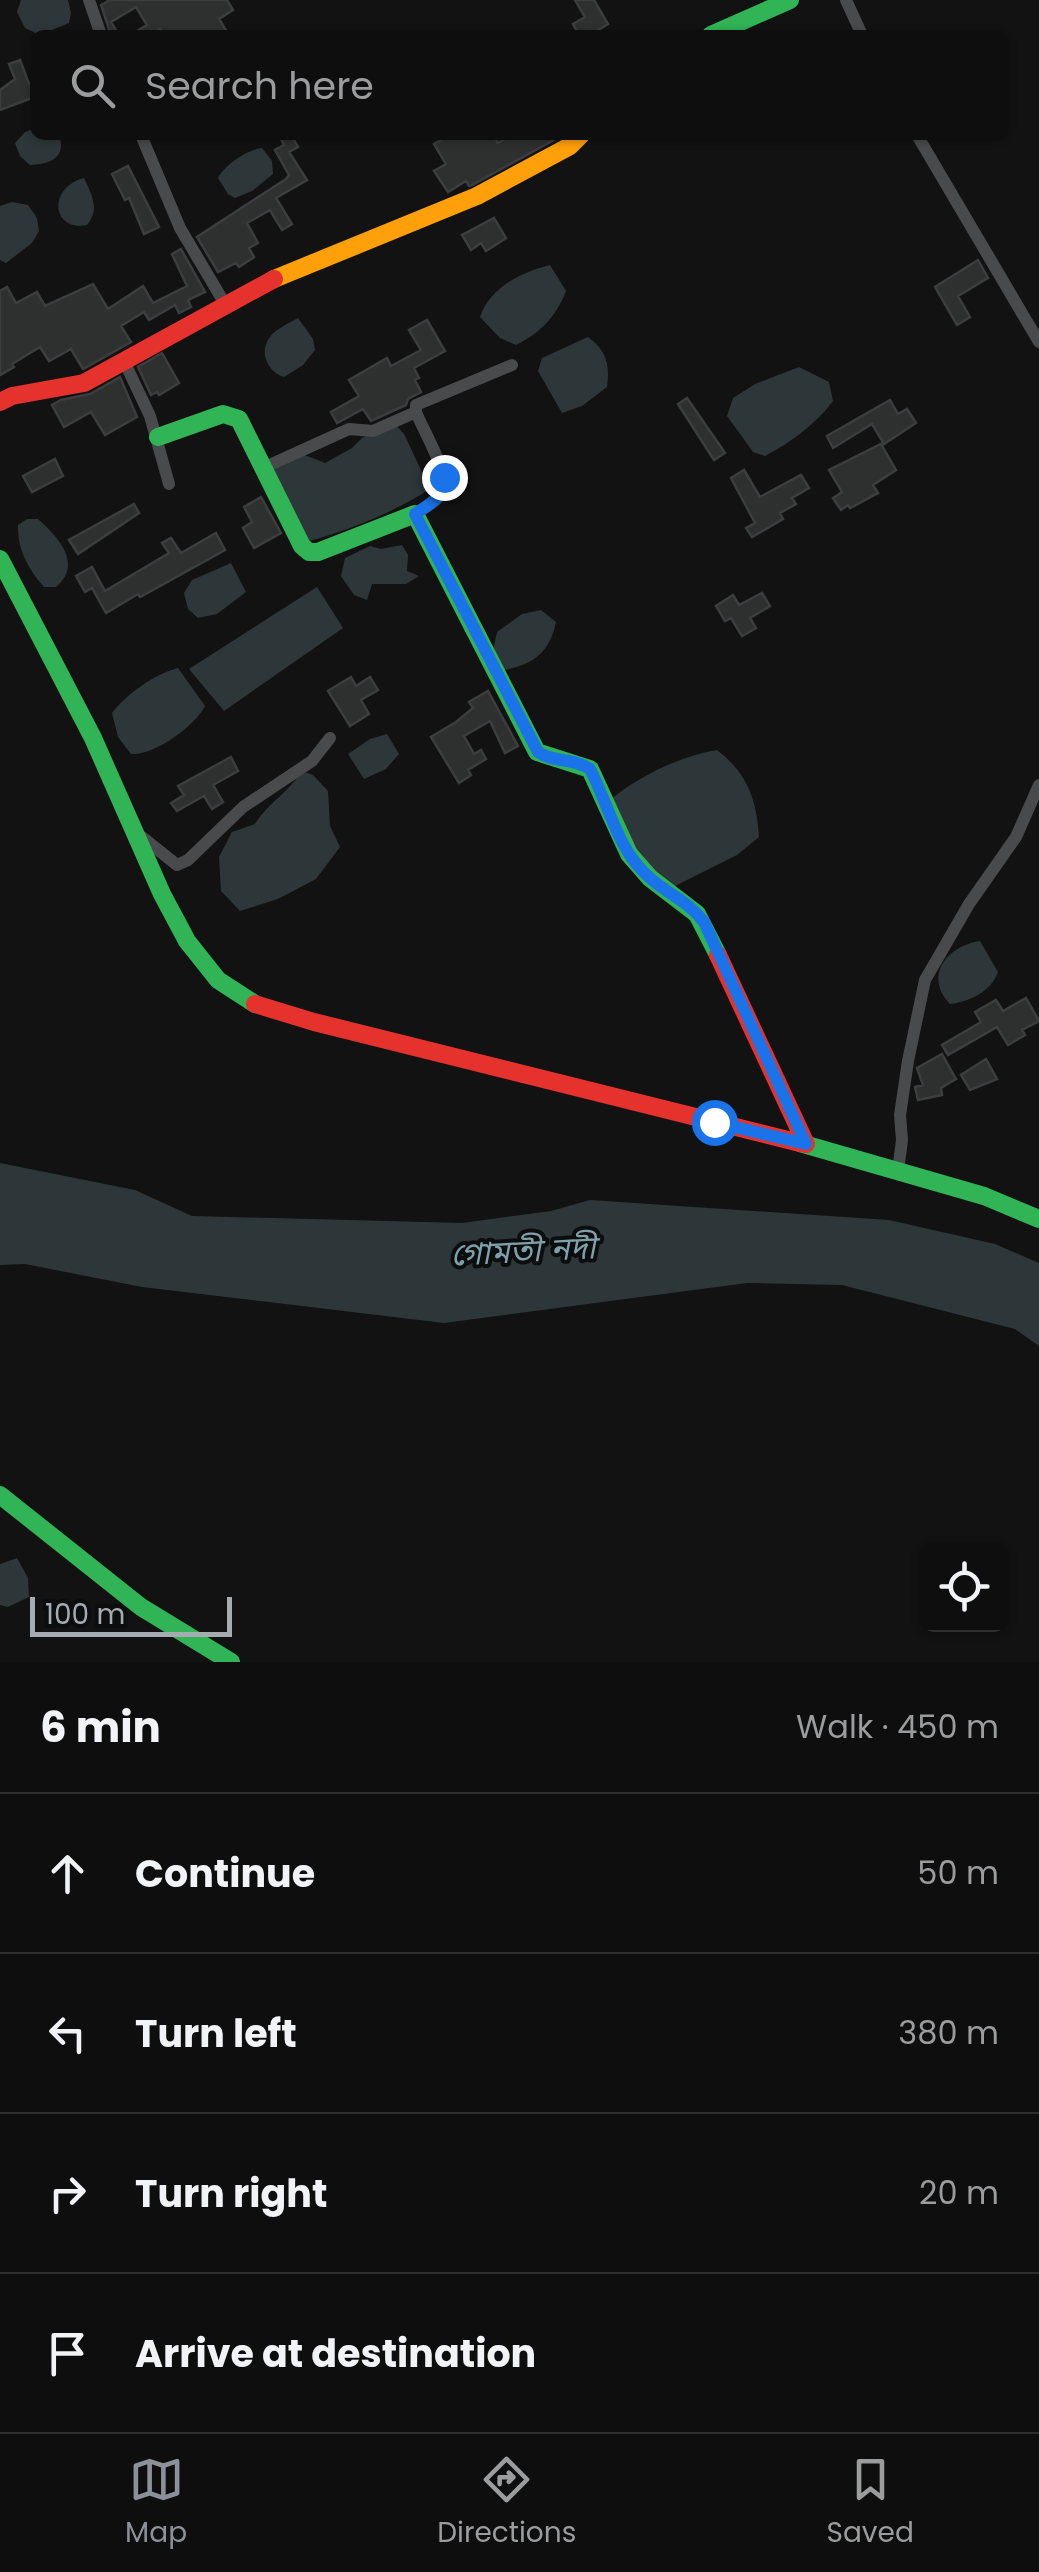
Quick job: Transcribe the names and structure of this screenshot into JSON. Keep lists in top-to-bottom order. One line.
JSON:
{"water":["গোমতী নদী"],"scale_bar":"100 m","page":{"search":"Search here","scale":"100 m","heading":["6 min","Walk · 450 m"],"list":[["Continue","50 m"],["Turn left","380 m"],["Turn right","20 m"],"Arrive at destination"],"nav":["Map","Directions","Saved"]}}
